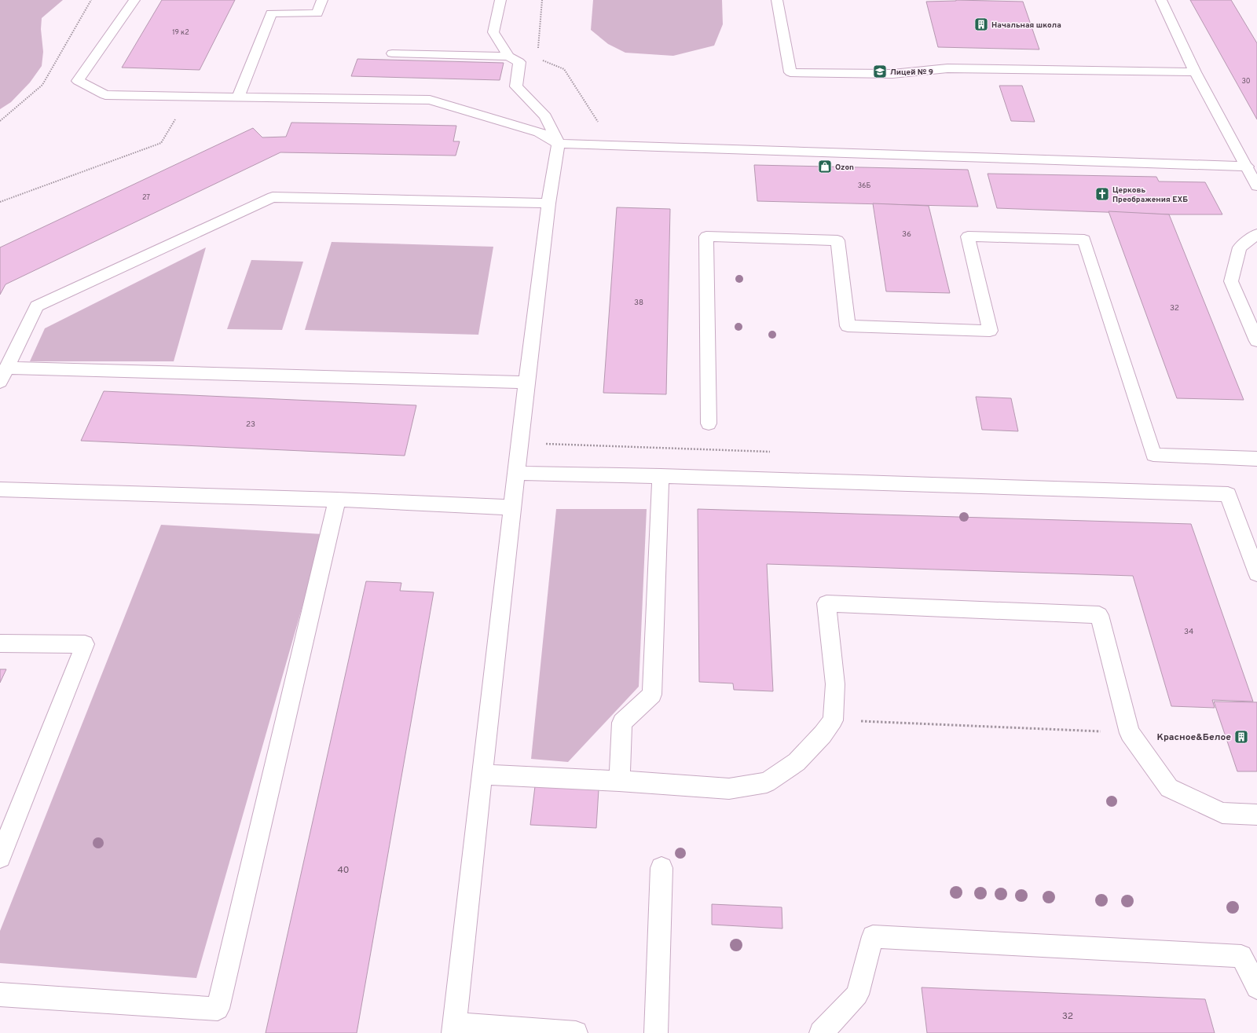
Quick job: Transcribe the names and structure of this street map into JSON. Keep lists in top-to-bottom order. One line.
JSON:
{"places":{"building":["Начальная школа","Красное&Белое"],"school or university":["Лицей № 9"],"shop":["Ozon"],"church":["Церковь Преображения ЕХБ"]},"house_numbers":["19 к2","30","36Б","27","36","38","32","23","34","40","32"]}
